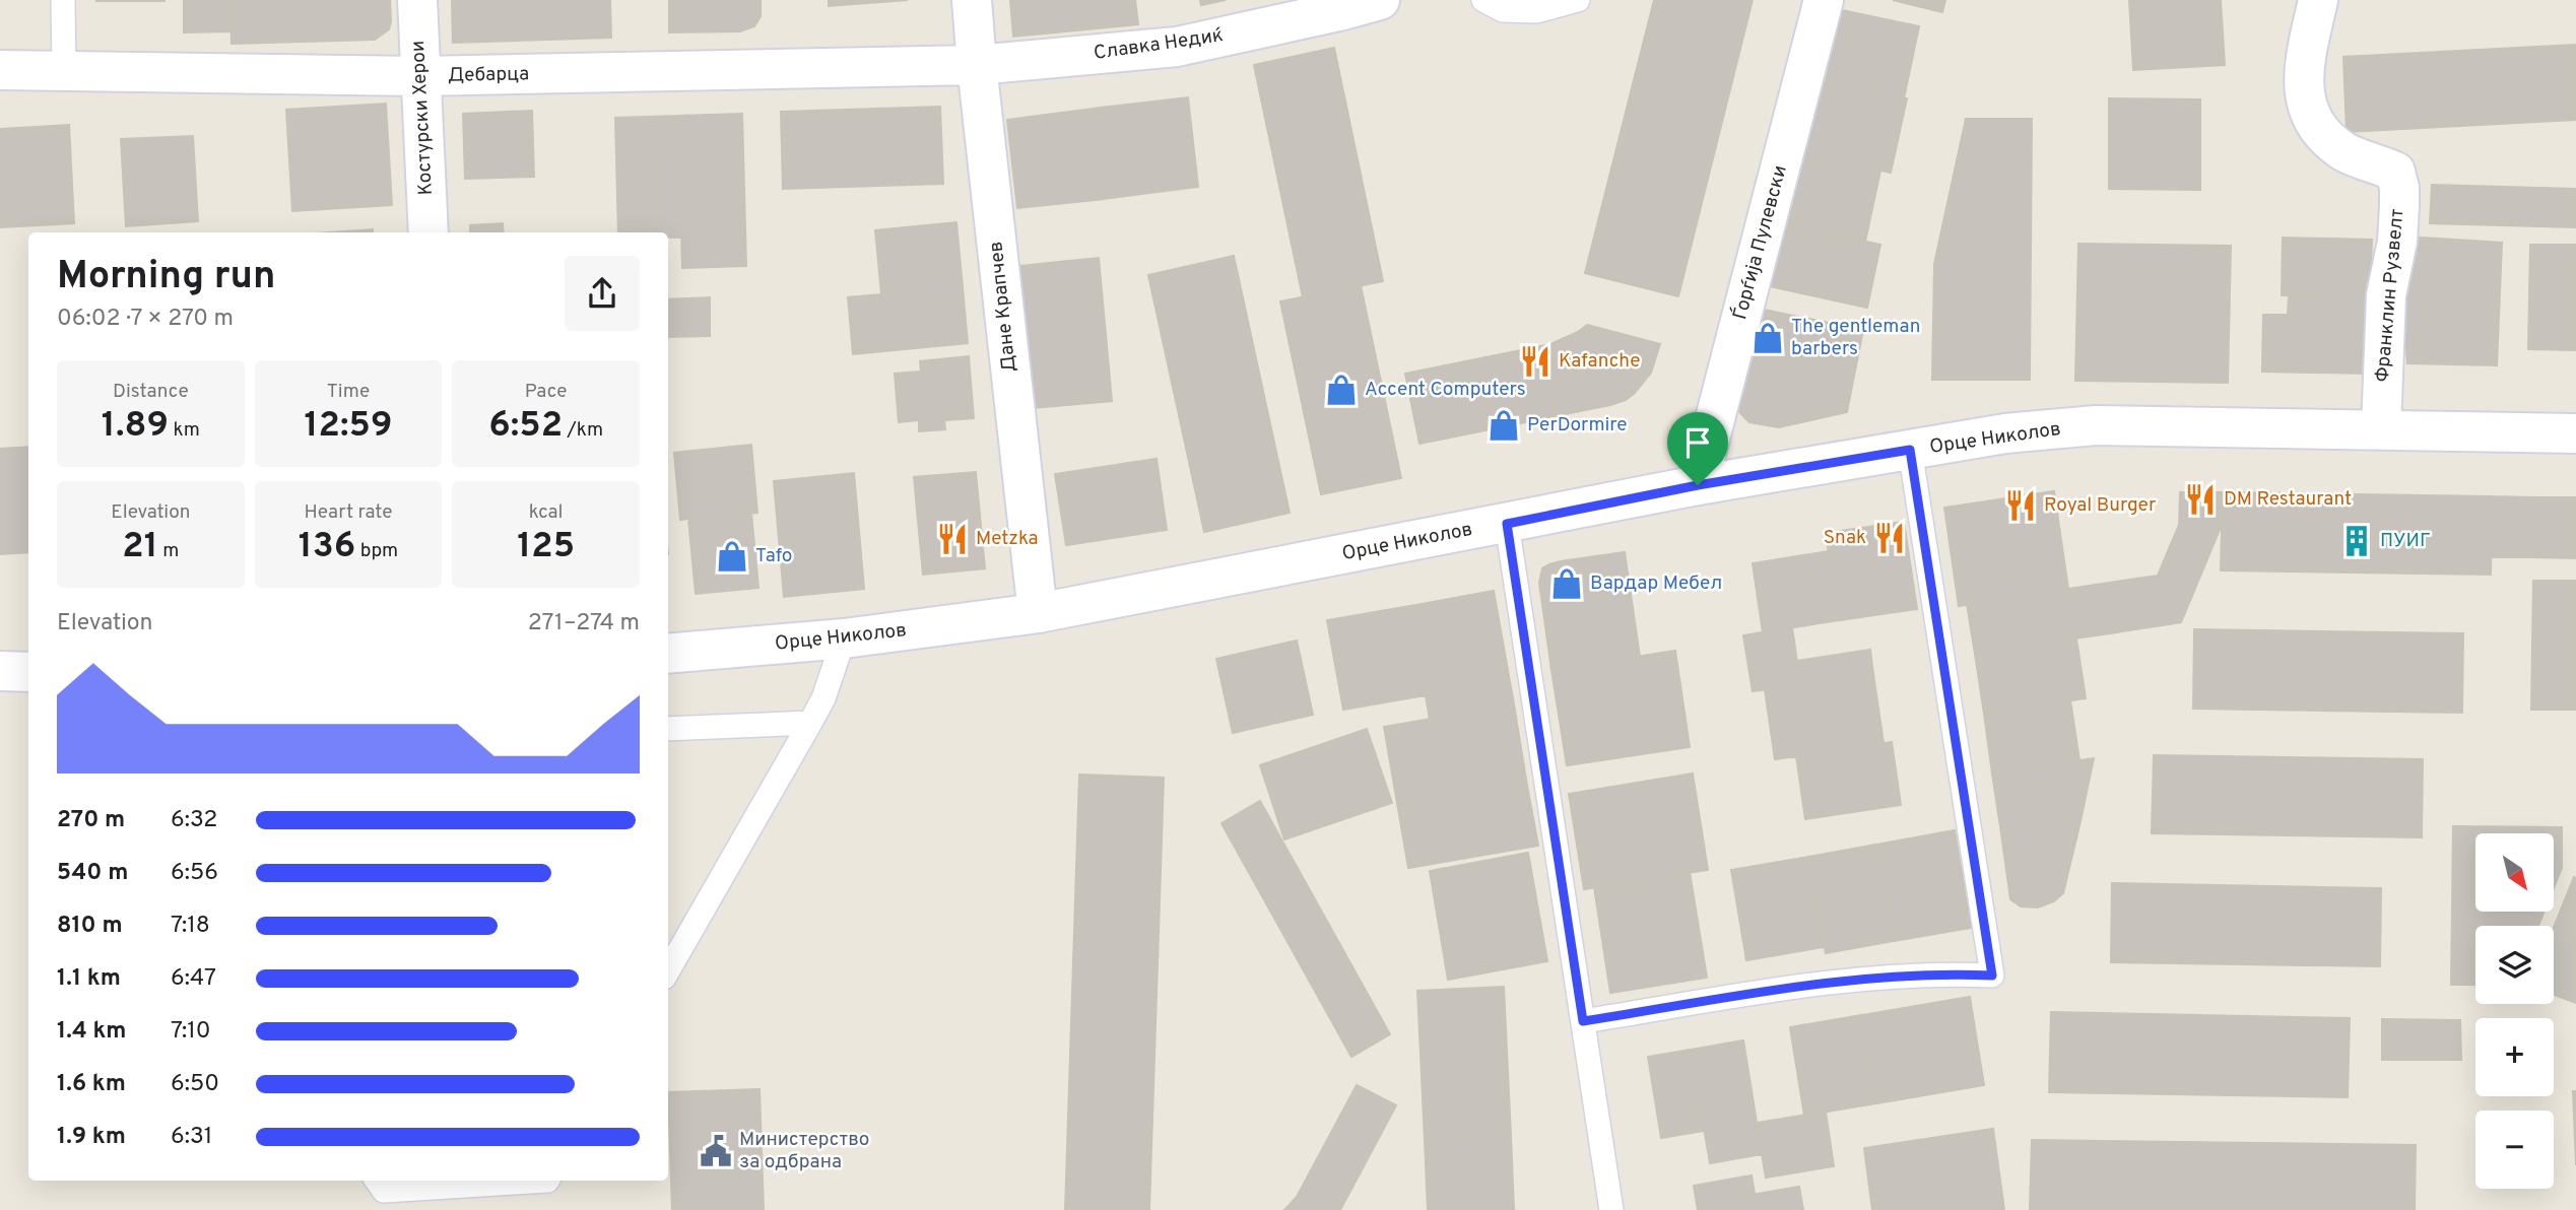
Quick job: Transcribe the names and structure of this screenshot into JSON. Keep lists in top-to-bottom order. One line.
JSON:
{"streets":{"street":["Славка Недиќ","Дебарца","Костурски Херои","Ѓорѓиja Пулевски","Франклин Рузвелт","Дане Крапчев","Орце Николов"]},"crossings":[["Славка Недиќ","Дебарца"],["Славка Недиќ","Дане Крапчев"],["Дебарца","Костурски Херои"],["Дебарца","Дане Крапчев"],["Ѓорѓиja Пулевски","Орце Николов"],["Франклин Рузвелт","Орце Николов"],["Дане Крапчев","Орце Николов"]],"places":{"shop":["The gentleman barbers","Accent Computers","PerDormire","Tafo","Вардар Мебел"],"restaurant":["Kafanche","DM Restaurant","Royal Burger","Snak","Metzka"],"building":["ПУИГ"],"public building":["Министерство за одбрана"]},"north":"bottom right","page":{"heading":["Morning run","06:02 · 7 × 270 m"],"stats":[["Distance","1.89 km"],["Time","12:59"],["Pace","6:52 /km"],["Elevation","21 m"],["Heart rate","136 bpm"],["kcal","125"]],"chart":["Elevation","271–274 m"],"list":[{"name":"270 m","note":"6:32"},{"name":"540 m","note":"6:56"},{"name":"810 m","note":"7:18"},{"name":"1.1 km","note":"6:47"},{"name":"1.4 km","note":"7:10"},{"name":"1.6 km","note":"6:50"},{"name":"1.9 km","note":"6:31"}],"map_buttons":["+","−"]}}
